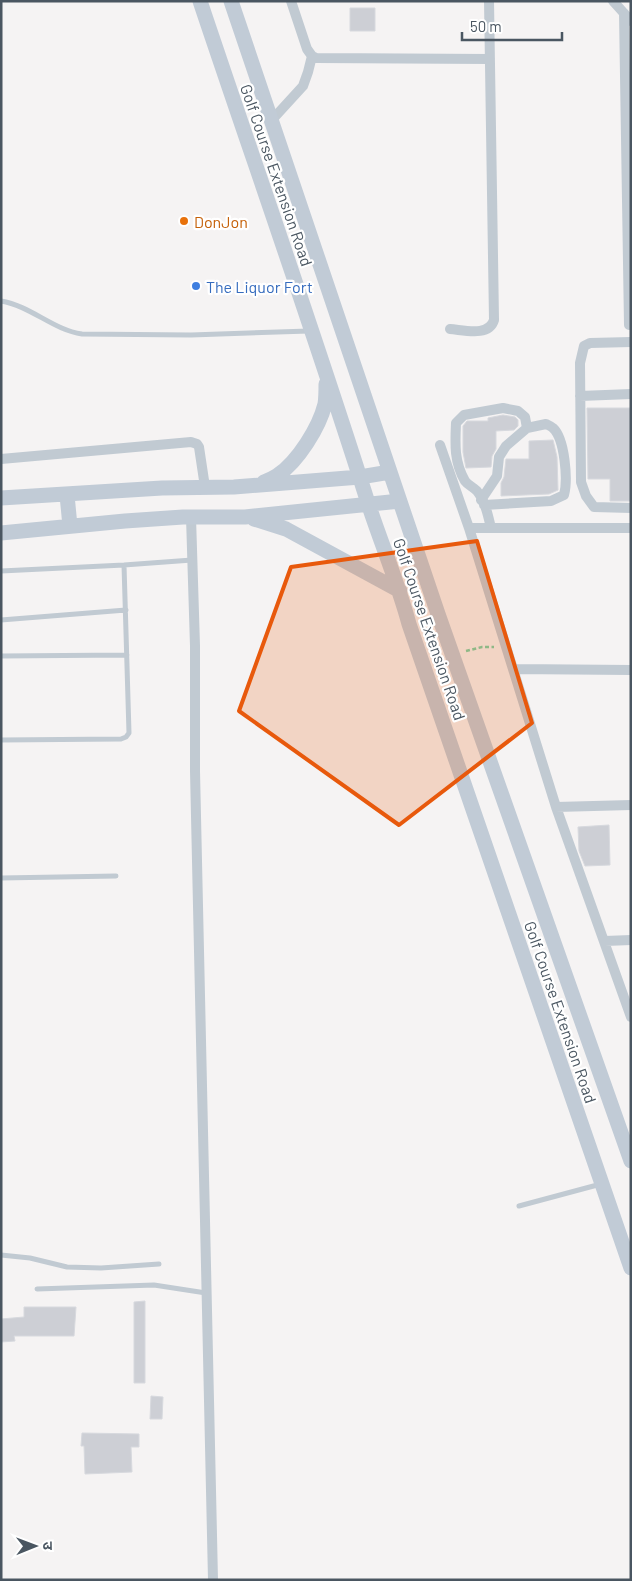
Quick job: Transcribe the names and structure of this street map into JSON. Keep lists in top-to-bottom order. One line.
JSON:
{"streets":{"main road":["Golf Course Extension Road"]},"places":["DonJon","The Liquor Fort"],"scale_bar":"50 m","north":"right"}
